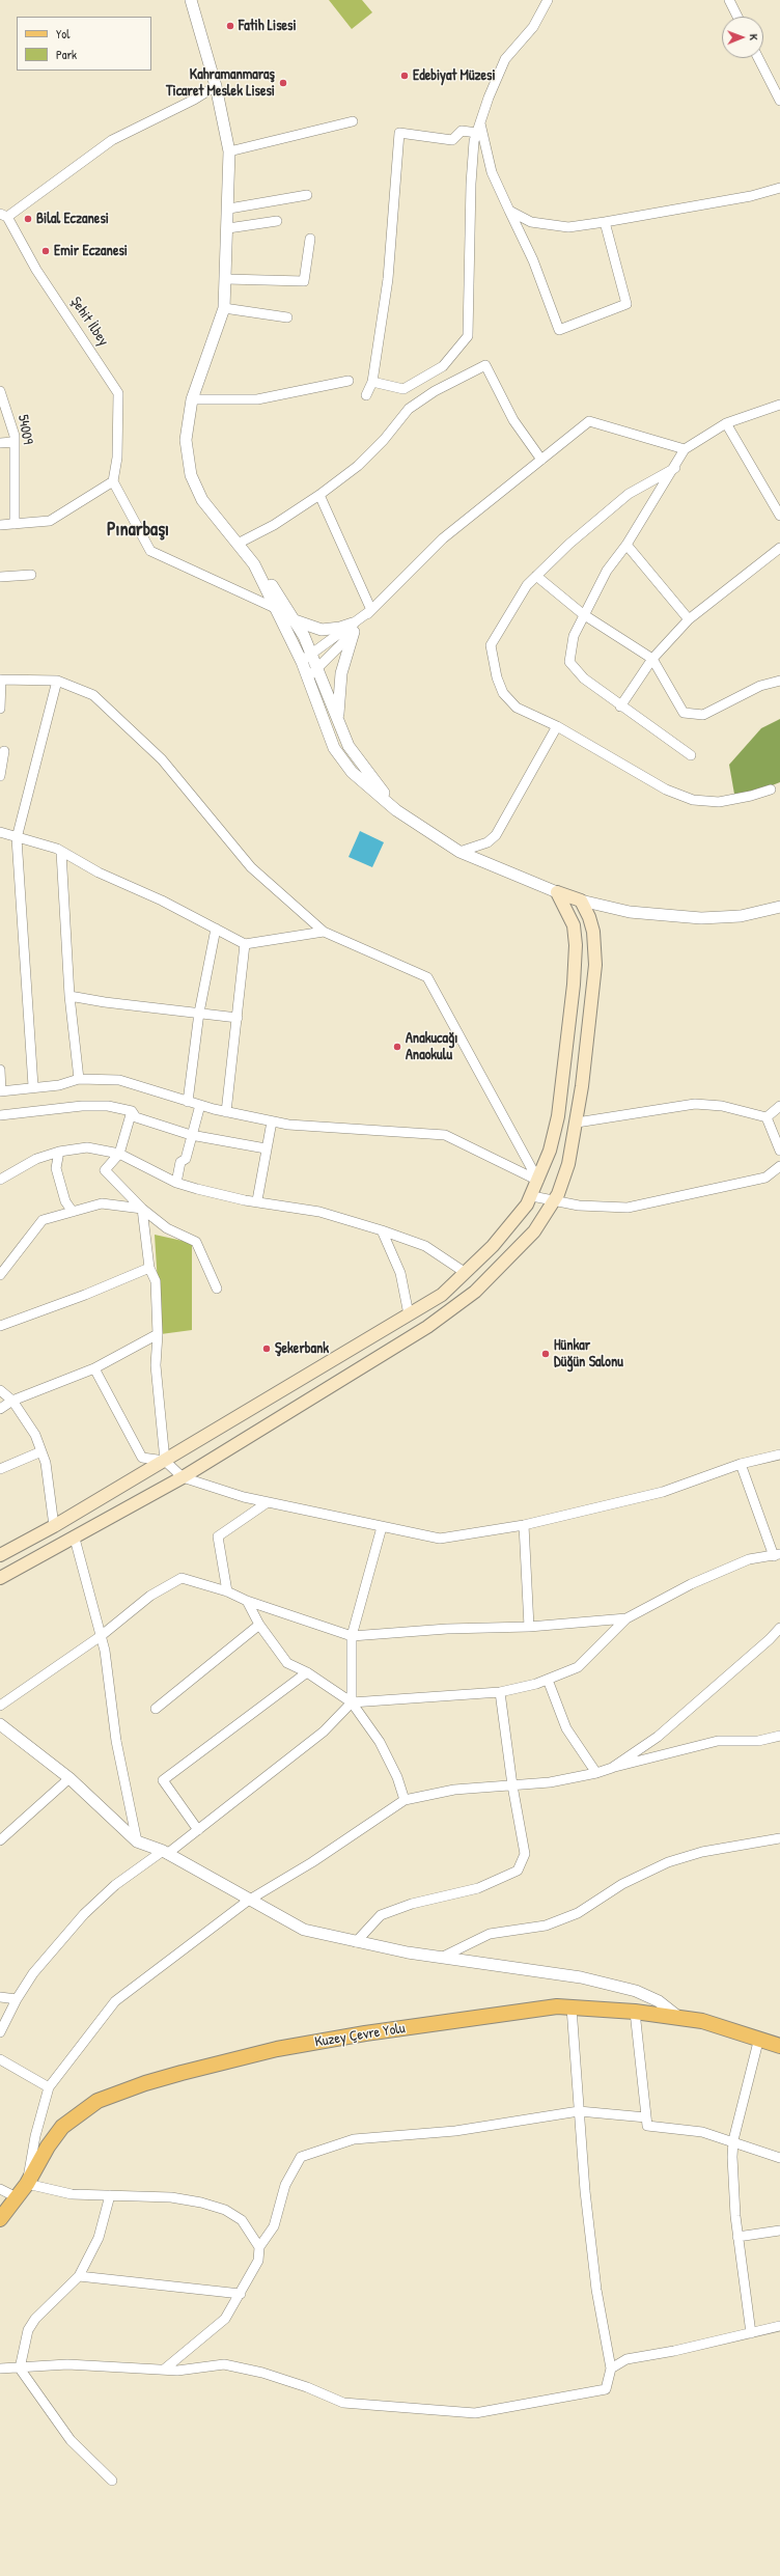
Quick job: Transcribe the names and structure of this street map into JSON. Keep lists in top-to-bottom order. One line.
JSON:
{"streets":{"main road":["Kuzey Çevre Yolu"],"street":["Şehit İlbey","54009"]},"districts":["Pınarbaşı"],"places":["Fatih Lisesi","Edebiyat Müzesi","Kahramanmaraş Ticaret Meslek Lisesi","Bilal Eczanesi","Emir Eczanesi","Anakucağı Anaokulu","Şekerbank","Hünkar Düğün Salonu"],"legend":["Yol","Park"],"north":"right"}
